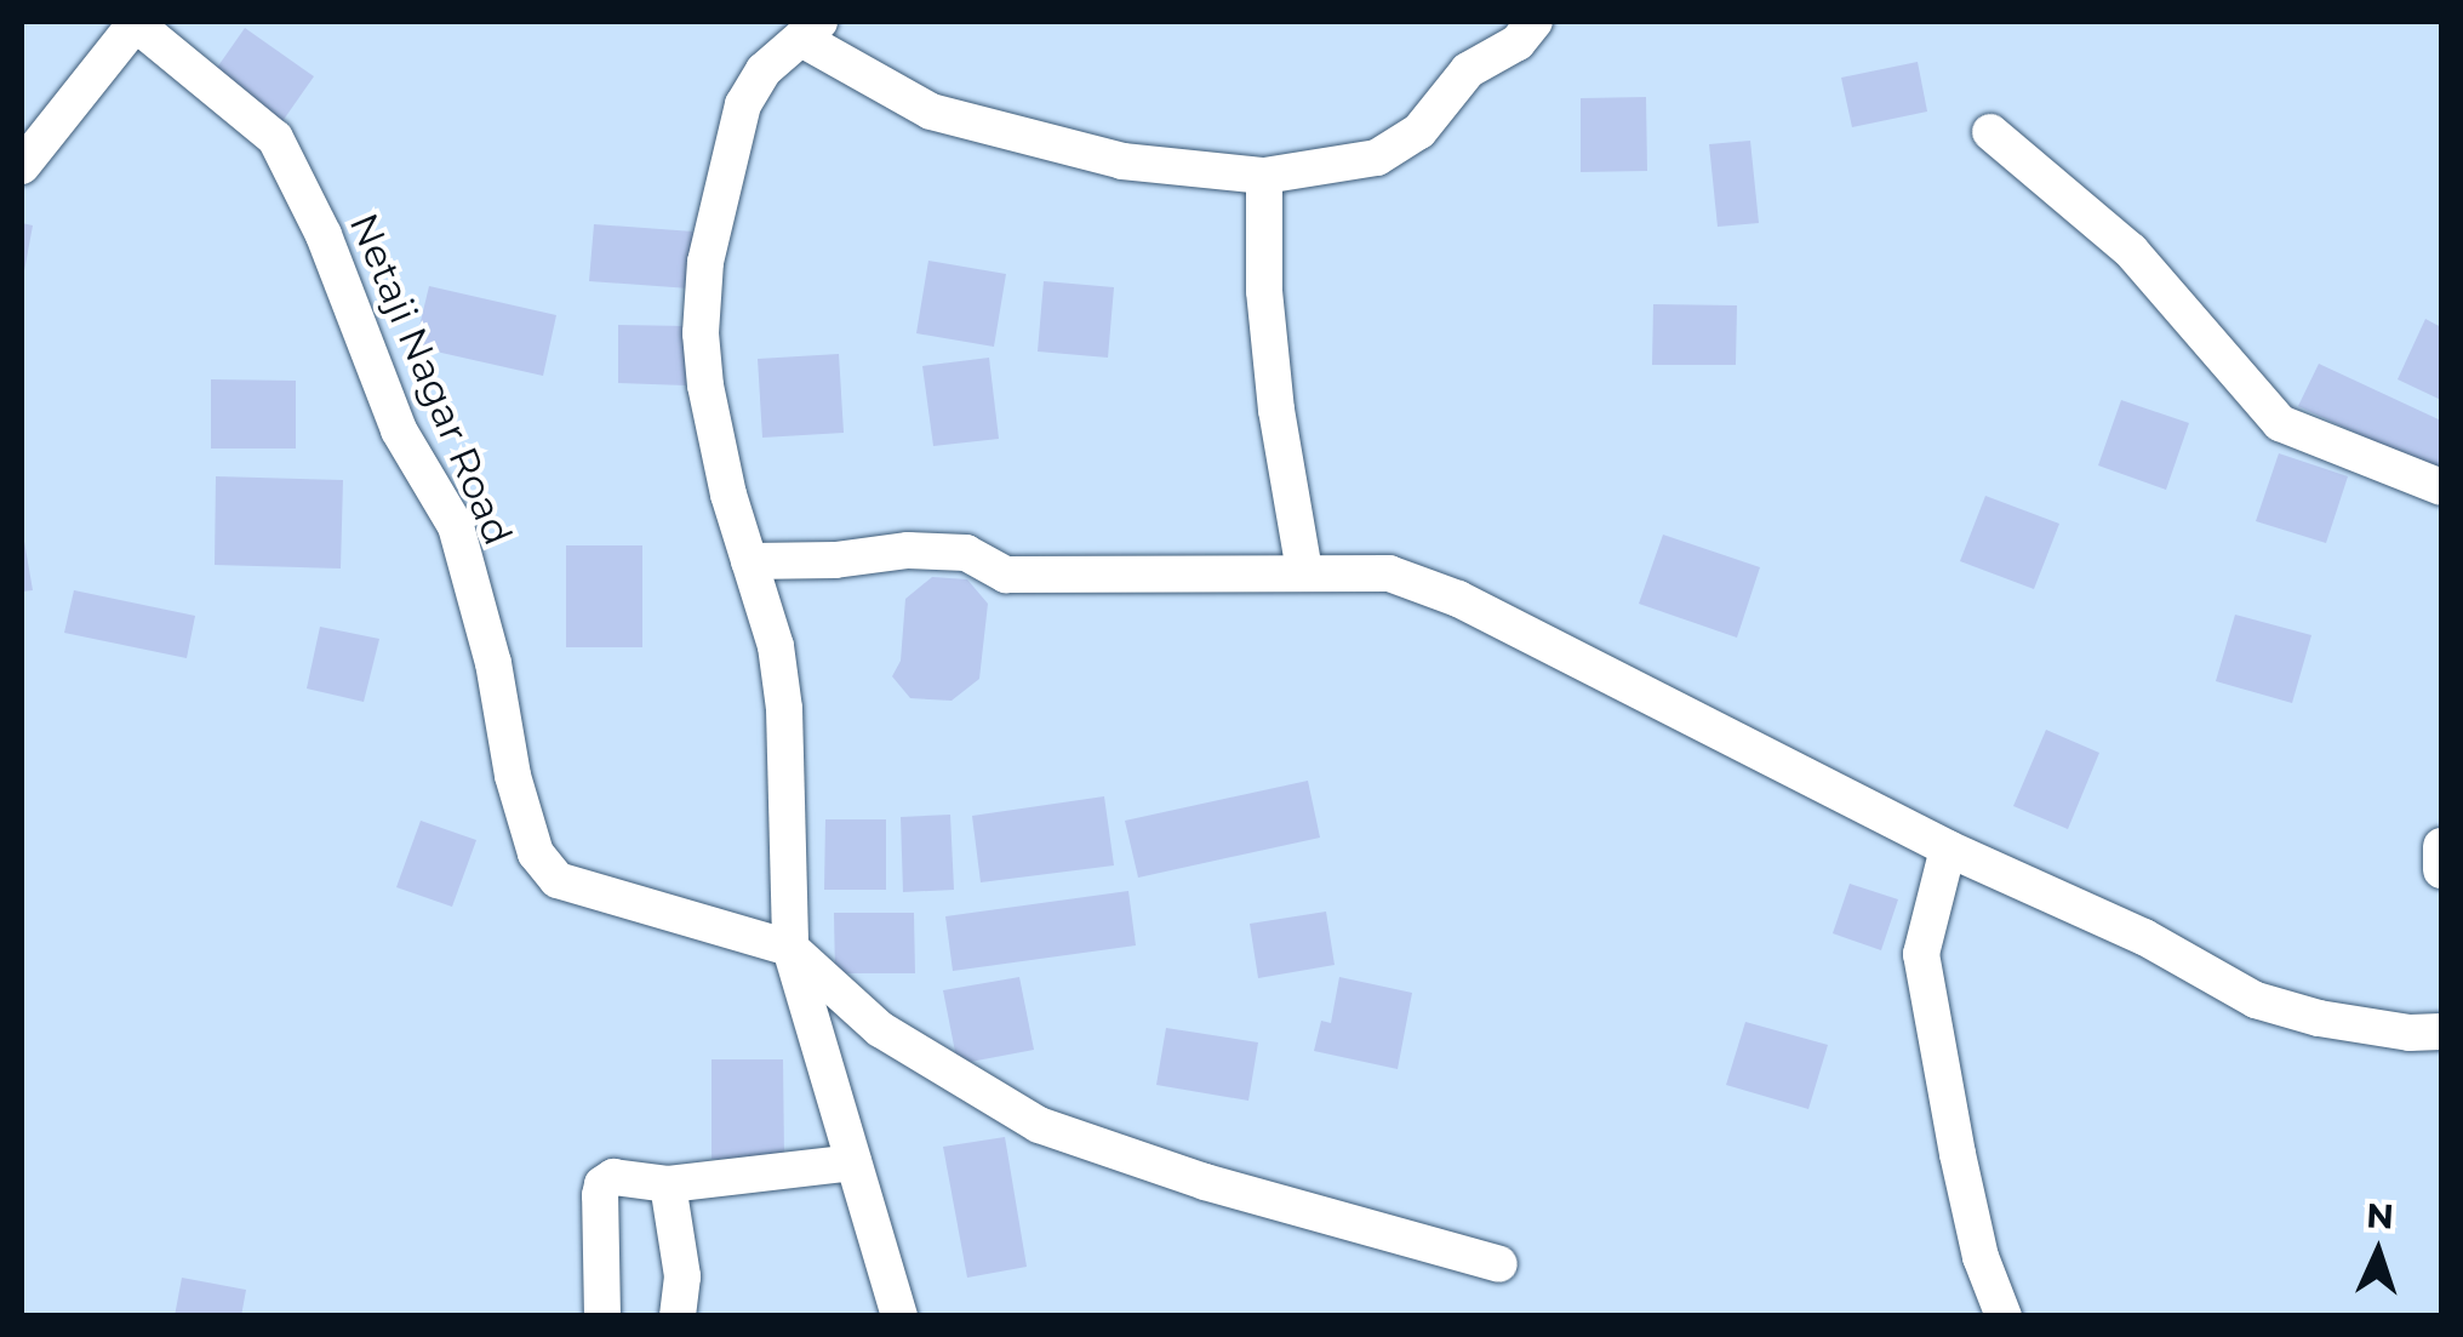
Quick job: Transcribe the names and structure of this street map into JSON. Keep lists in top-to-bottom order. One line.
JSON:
{"streets":{"street":["Netaji Nagar Road"]},"north":"top"}
